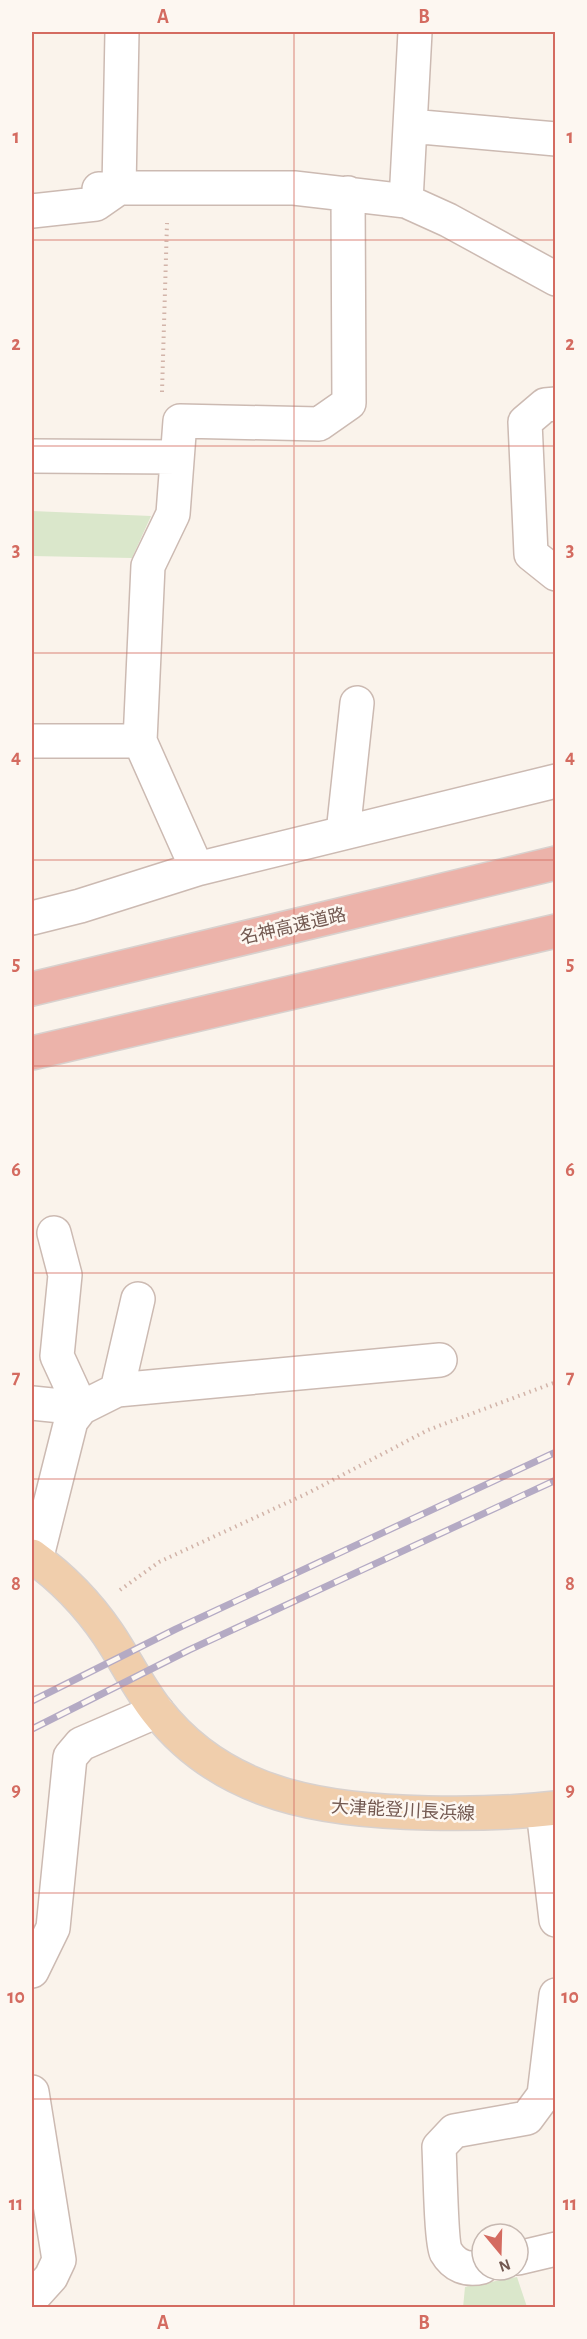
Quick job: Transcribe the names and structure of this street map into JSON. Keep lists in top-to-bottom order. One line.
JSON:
{"streets":{"highway":["名神高速道路"],"main road":["大津能登川長浜線"]},"north":"bottom","grid":{"columns":["A","B"],"rows":["1","2","3","4","5","6","7","8","9","10","11"]}}
